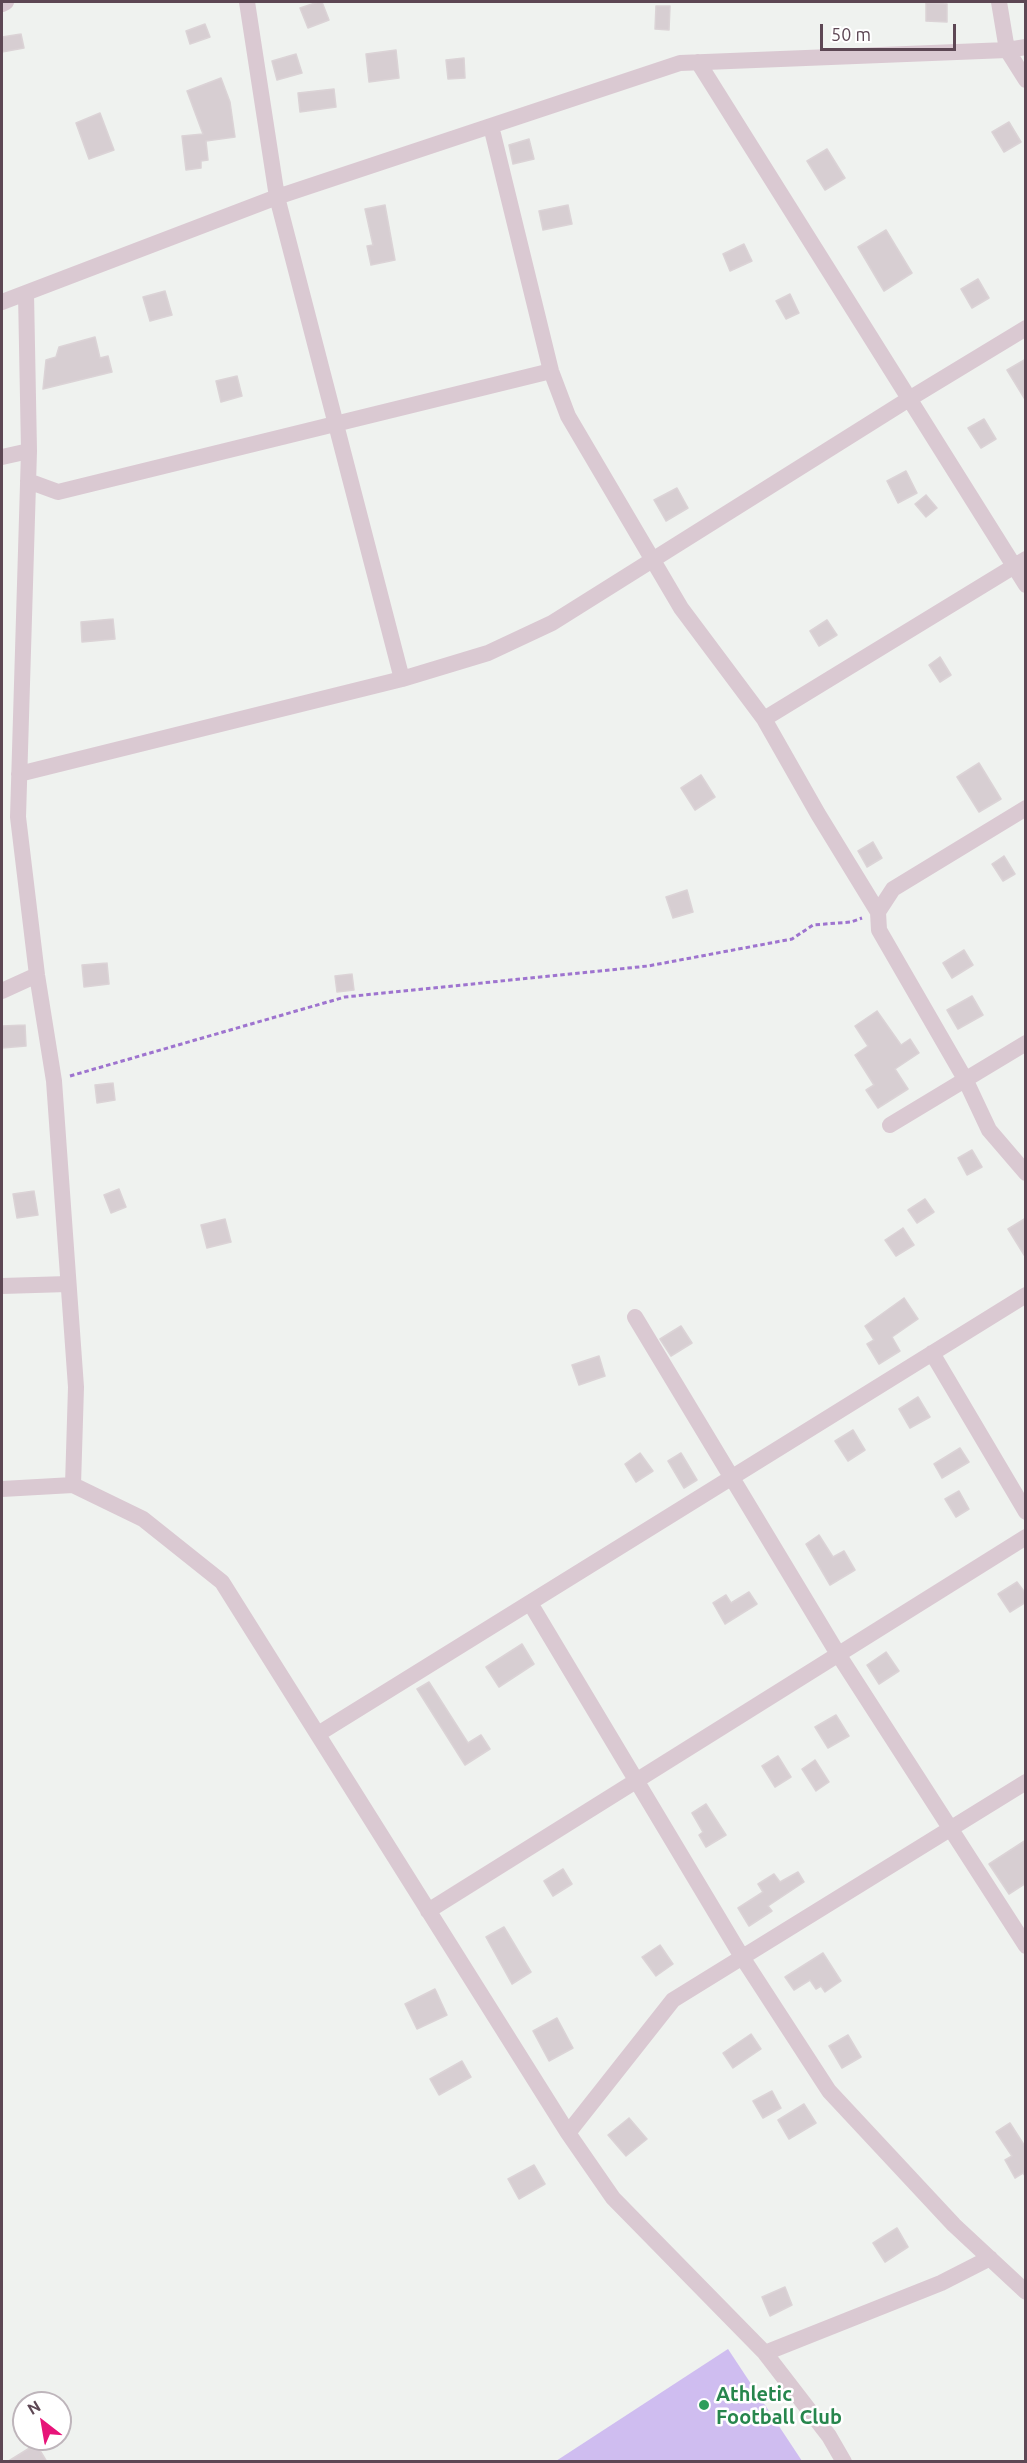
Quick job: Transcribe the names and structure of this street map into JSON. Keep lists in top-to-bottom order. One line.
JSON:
{"places":["Athletic Football Club"],"scale_bar":"50 m","north":"top left"}
